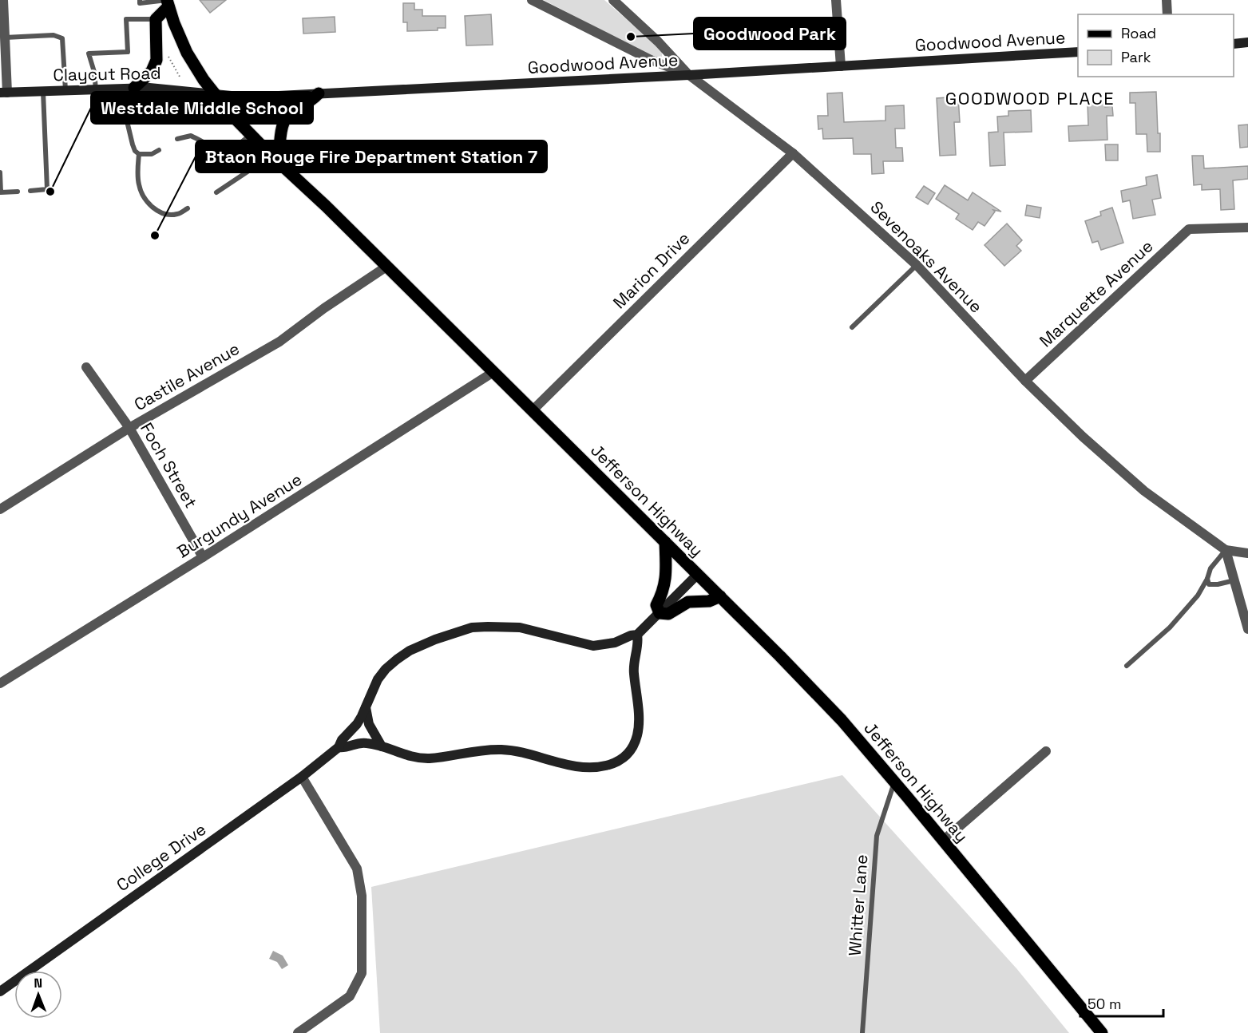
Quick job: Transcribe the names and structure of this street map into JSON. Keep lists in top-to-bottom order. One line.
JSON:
{"streets":{"main road":["Jefferson Highway"],"street":["Goodwood Avenue","Claycut Road","Sevenoaks Avenue","Marion Drive","Marquette Avenue","Castile Avenue","Foch Street","Burgundy Avenue","College Drive"],"lane":["Whitter Lane"]},"crossings":[["Goodwood Avenue","Claycut Road"],["Goodwood Avenue","Sevenoaks Avenue"],["Goodwood Avenue","Jefferson Highway"],["Claycut Road","Jefferson Highway"],["Sevenoaks Avenue","Marion Drive"],["Sevenoaks Avenue","Marquette Avenue"],["Marion Drive","Jefferson Highway"],["Castile Avenue","Foch Street"],["Castile Avenue","Jefferson Highway"],["Foch Street","Burgundy Avenue"],["Jefferson Highway","Burgundy Avenue"],["Jefferson Highway","College Drive"],["Jefferson Highway","Whitter Lane"]],"districts":["GOODWOOD PLACE"],"places":["Goodwood Park","Westdale Middle School","Btaon Rouge Fire Department Station 7"],"legend":["Road","Park"],"scale_bar":"50 m","north":"top"}
